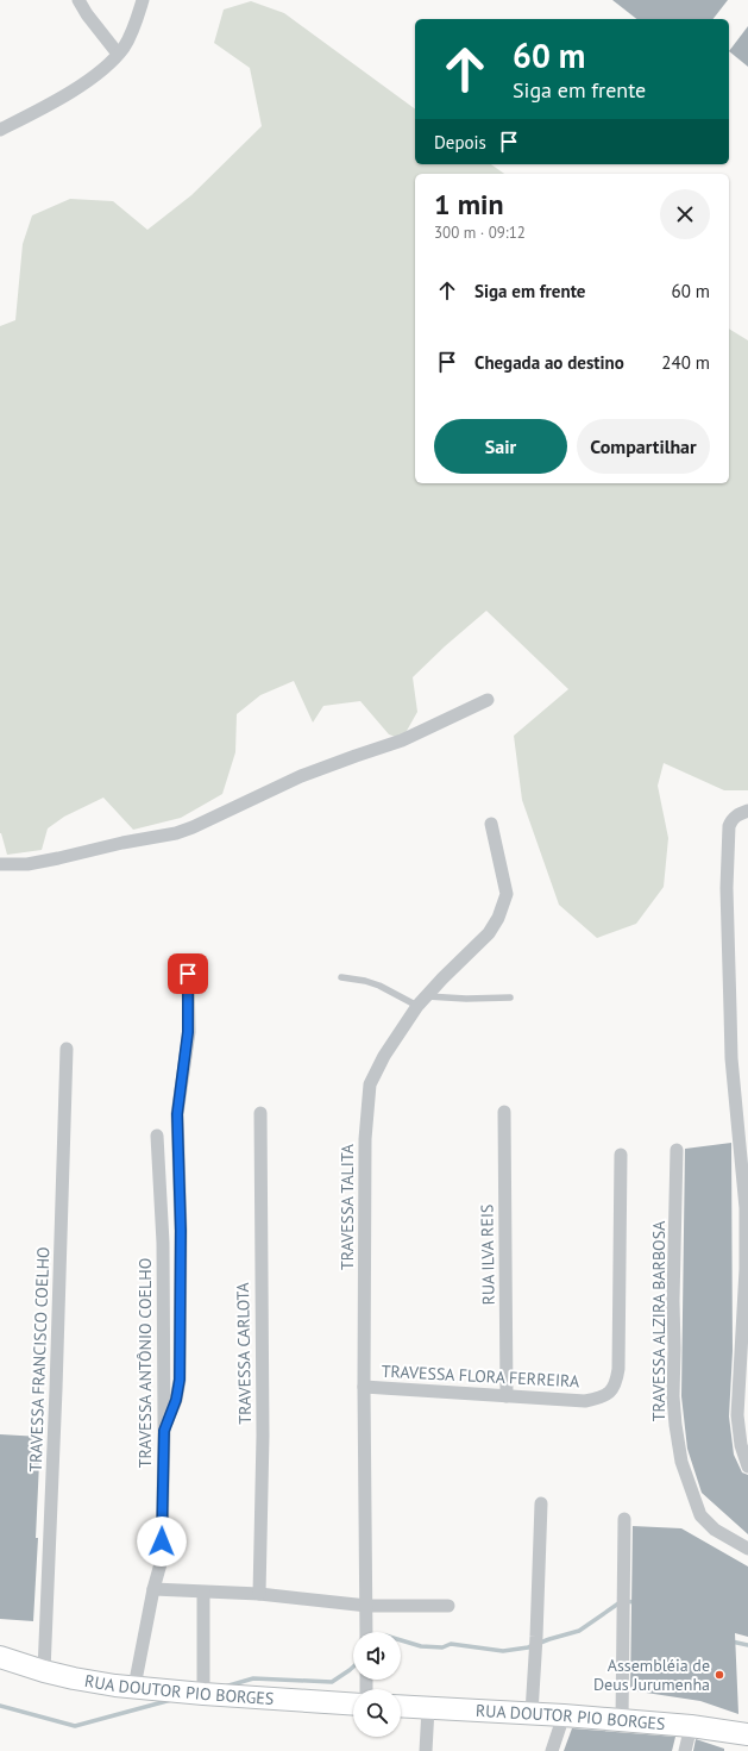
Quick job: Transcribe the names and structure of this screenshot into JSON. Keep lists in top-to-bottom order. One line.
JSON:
{"streets":{"main road":["RUA DOUTOR PIO BORGES"],"street":["TRAVESSA TALITA","RUA ILVA REIS","TRAVESSA ALZIRA BARBOSA","TRAVESSA CARLOTA","TRAVESSA FRANCISCO COELHO","TRAVESSA ANTÔNIO COELHO","TRAVESSA FLORA FERREIRA"]},"crossings":[["TRAVESSA TALITA","TRAVESSA FLORA FERREIRA"],["RUA ILVA REIS","TRAVESSA FLORA FERREIRA"],["TRAVESSA FRANCISCO COELHO","RUA DOUTOR PIO BORGES"],["TRAVESSA ANTÔNIO COELHO","RUA DOUTOR PIO BORGES"]],"places":["Assembléia de Deus Jurumenha"],"page":{"turn":["60 m","Siga em frente"],"then":"Depois","heading":["1 min","300 m · 09:12"],"list":[{"name":"Siga em frente","value":"60 m"},{"name":"Chegada ao destino","value":"240 m"}],"buttons":["Sair","Compartilhar"]}}
